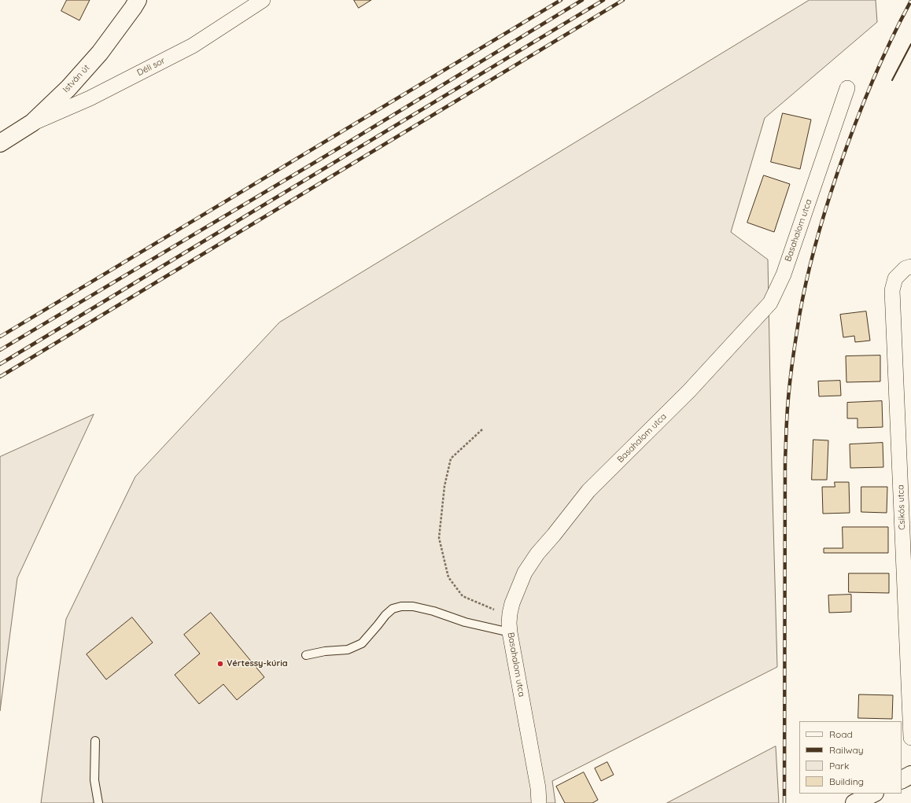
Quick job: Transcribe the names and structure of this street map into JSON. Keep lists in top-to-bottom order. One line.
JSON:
{"streets":{"street":["Déli sor","István út","Basahalom utca","Csikós utca"]},"crossings":[["Déli sor","István út"]],"places":["Vértessy-kúria"],"legend":["Road","Railway","Park","Building"]}
